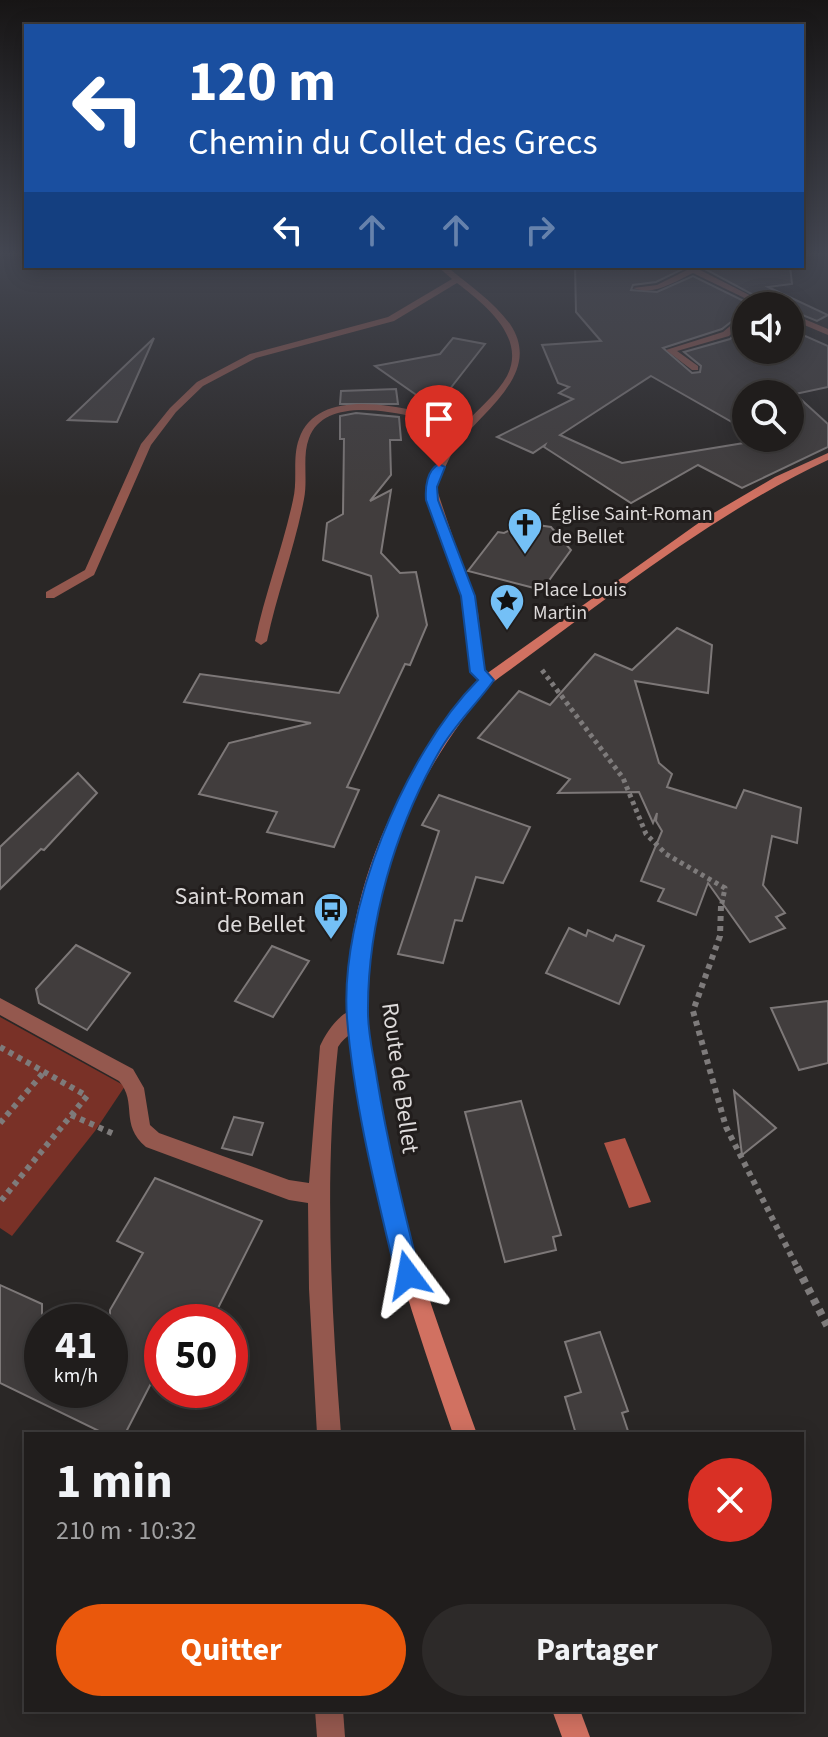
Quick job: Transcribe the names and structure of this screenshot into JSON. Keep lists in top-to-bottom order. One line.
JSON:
{"streets":{"main road":["Route de Bellet"]},"places":{"church":["Église Saint-Roman de Bellet"],"place":["Place Louis Martin"],"bus stop":["Saint-Roman de Bellet"]},"page":{"turn":["120 m","Chemin du Collet des Grecs"],"speed":"41 km/h","limit":"50","heading":["1 min","210 m · 10:32"],"buttons":["Quitter","Partager"]}}
